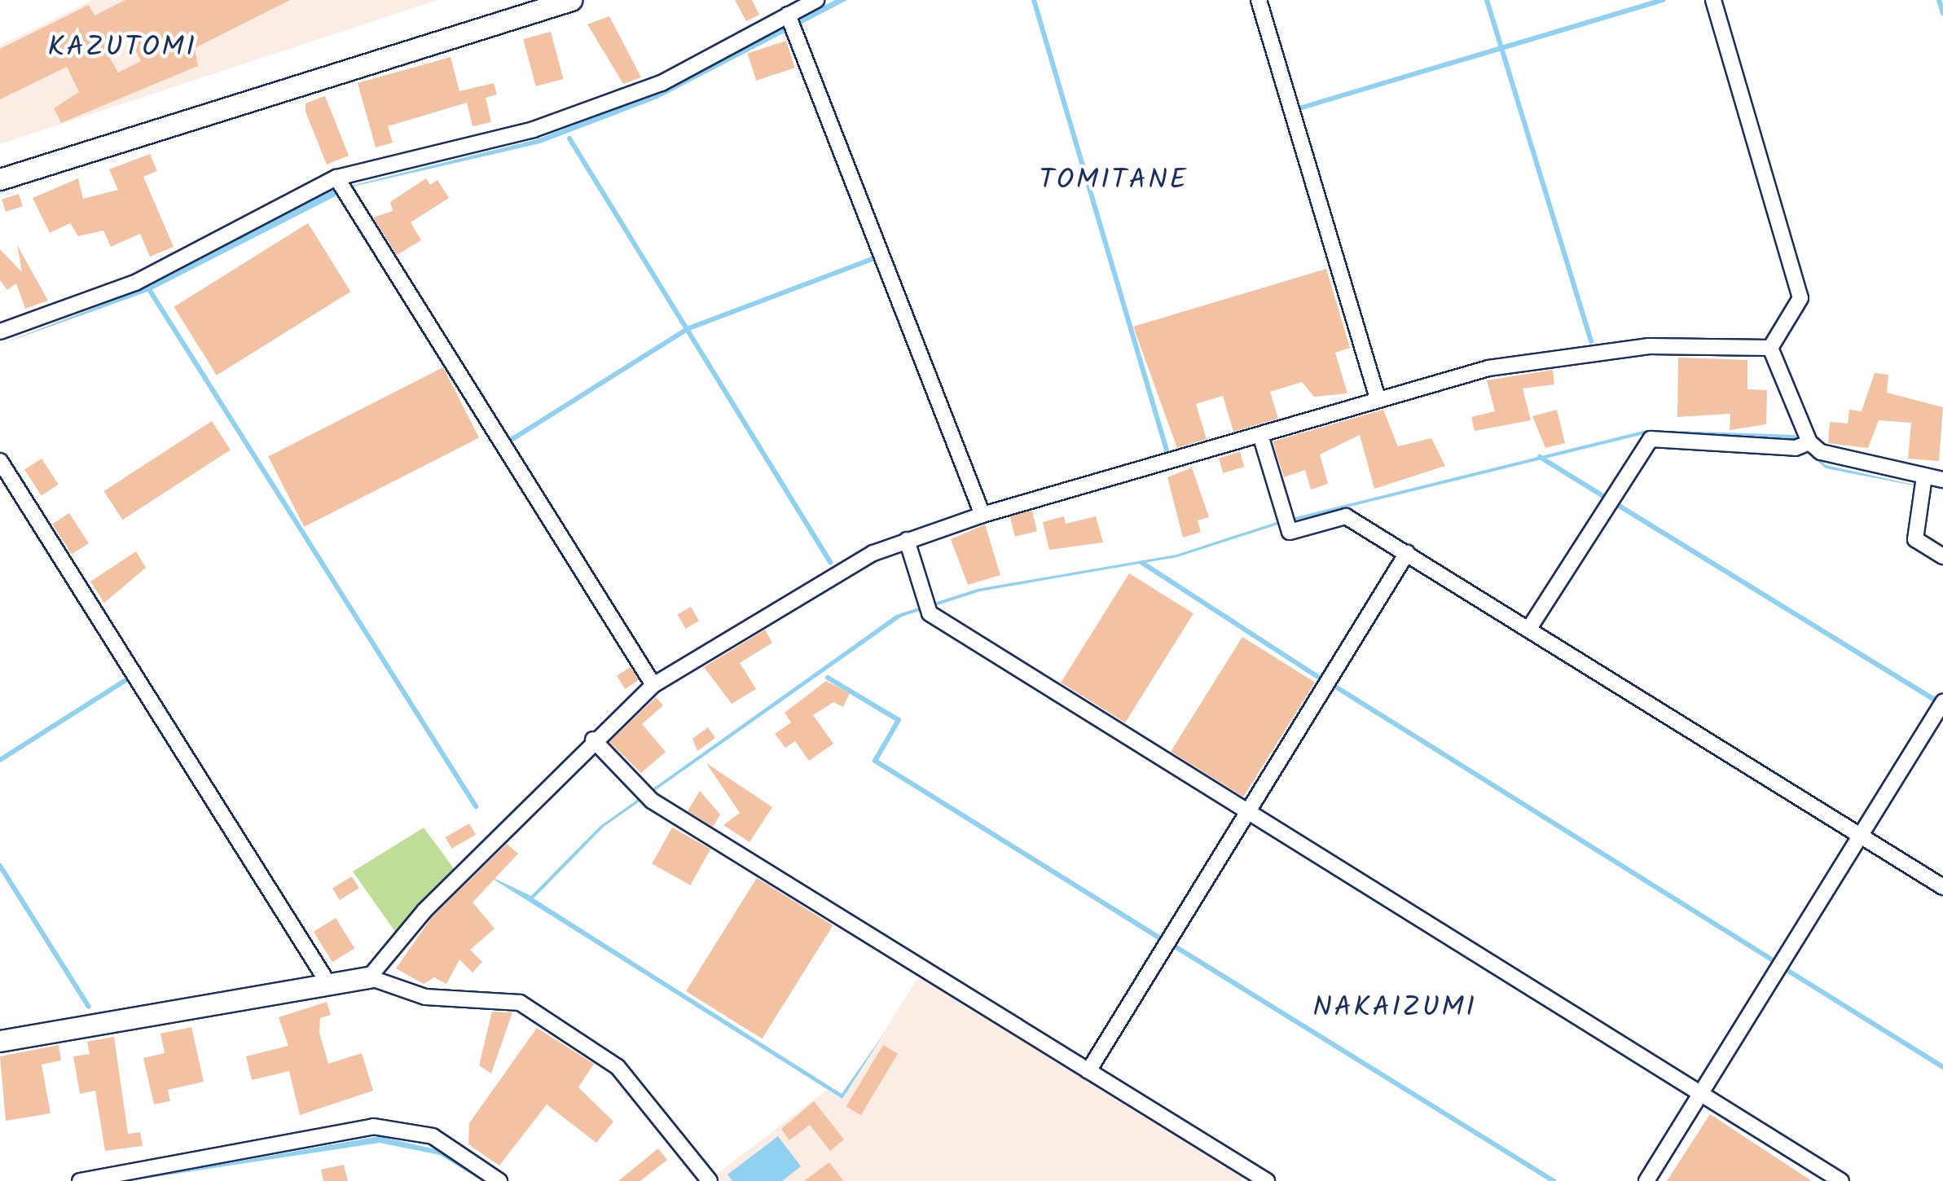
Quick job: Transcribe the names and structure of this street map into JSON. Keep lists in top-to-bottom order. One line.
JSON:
{"districts":["KAZUTOMI","TOMITANE","NAKAIZUMI"]}
